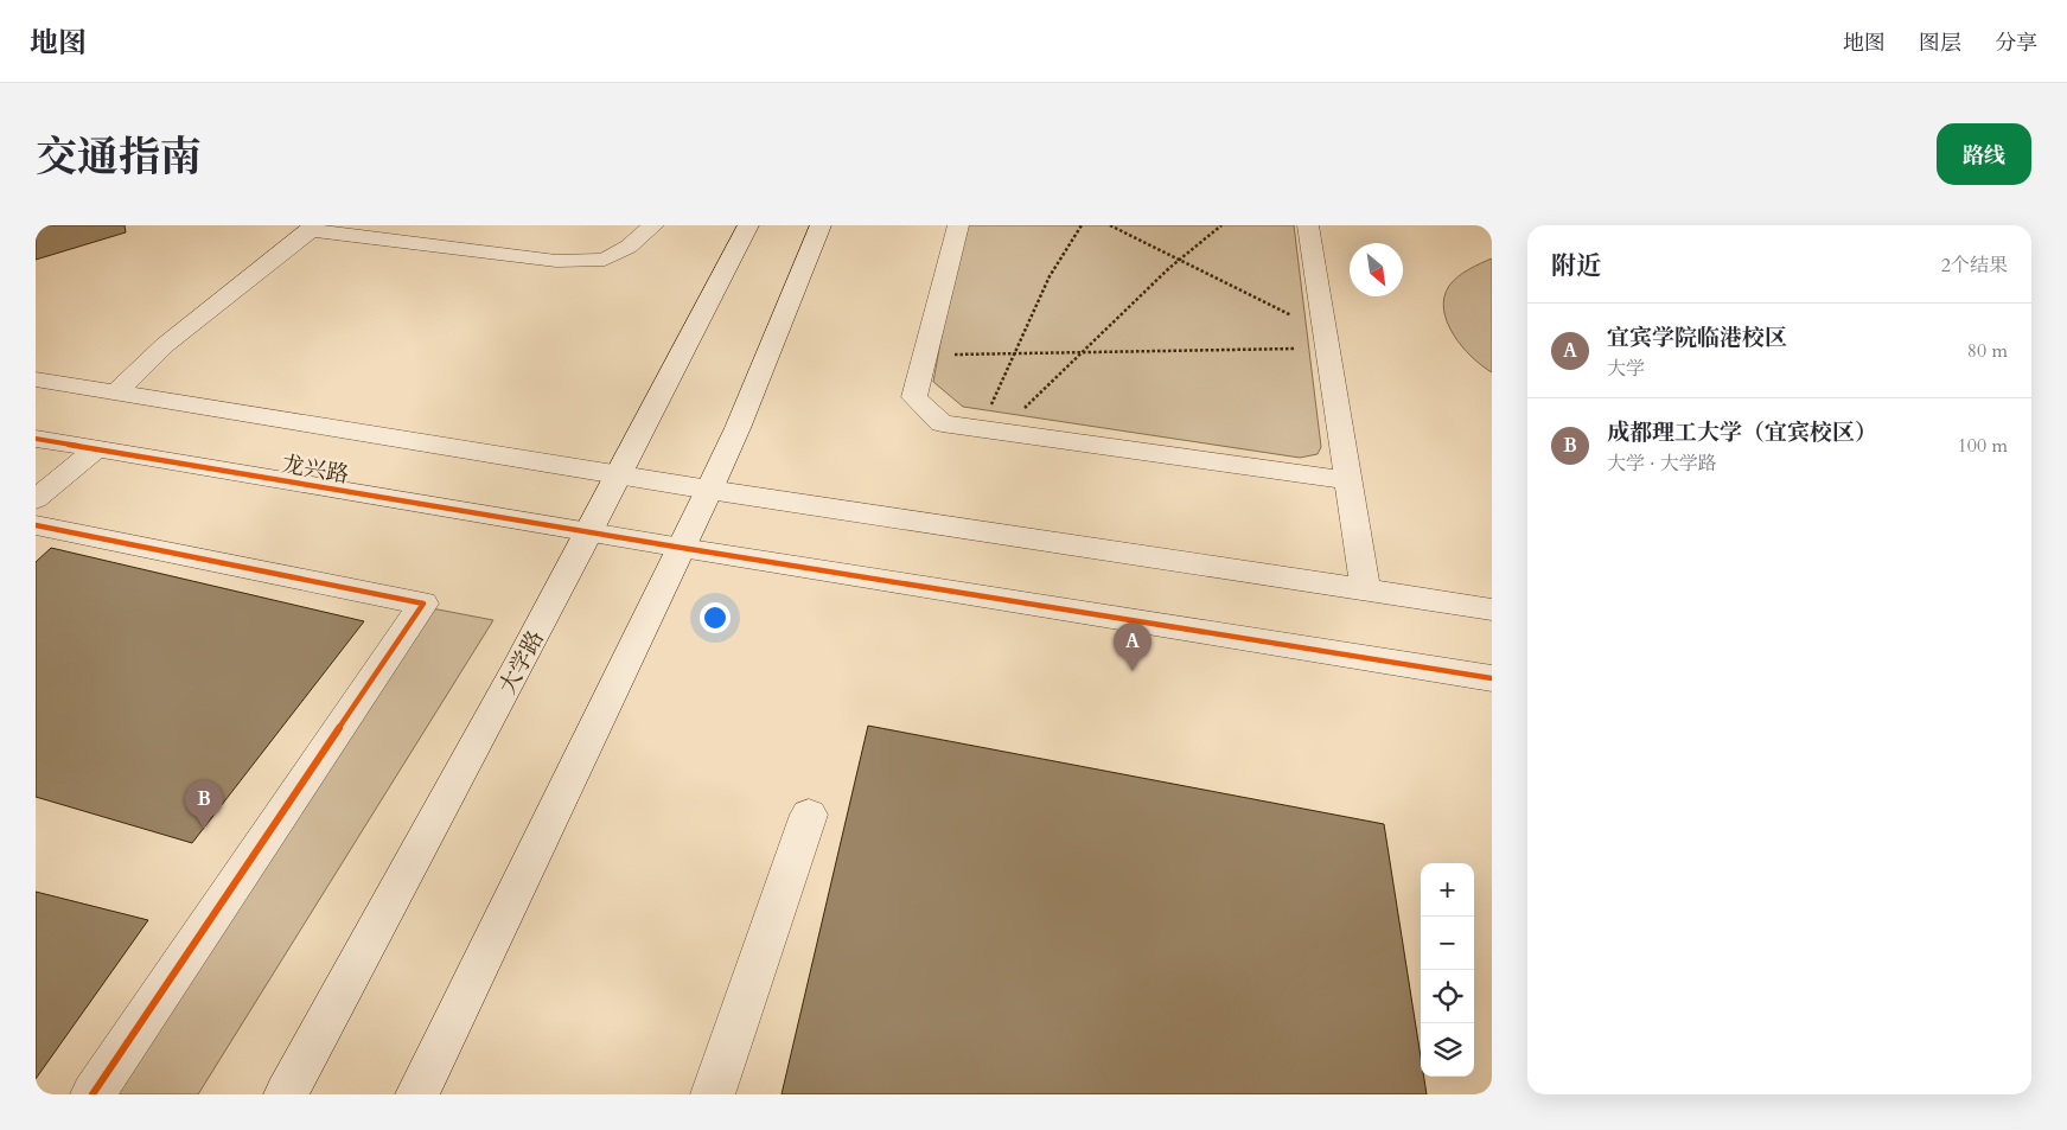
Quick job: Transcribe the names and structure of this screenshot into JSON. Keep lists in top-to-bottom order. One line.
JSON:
{"streets":{"street":["龙兴路","大学路"]},"crossings":[["龙兴路","大学路"]],"north":"bottom right","page":{"header":"地图","nav":["地图","图层","分享"],"title":"交通指南","buttons":"路线","heading":["附近","2个结果"],"list":[{"mark":"A","name":"宜宾学院临港校区","note":"大学","value":"80 m"},{"mark":"B","name":"成都理工大学（宜宾校区）","note":"大学 · 大学路","value":"100 m"}],"pins":["A","B"],"map_buttons":["+","−"]}}
